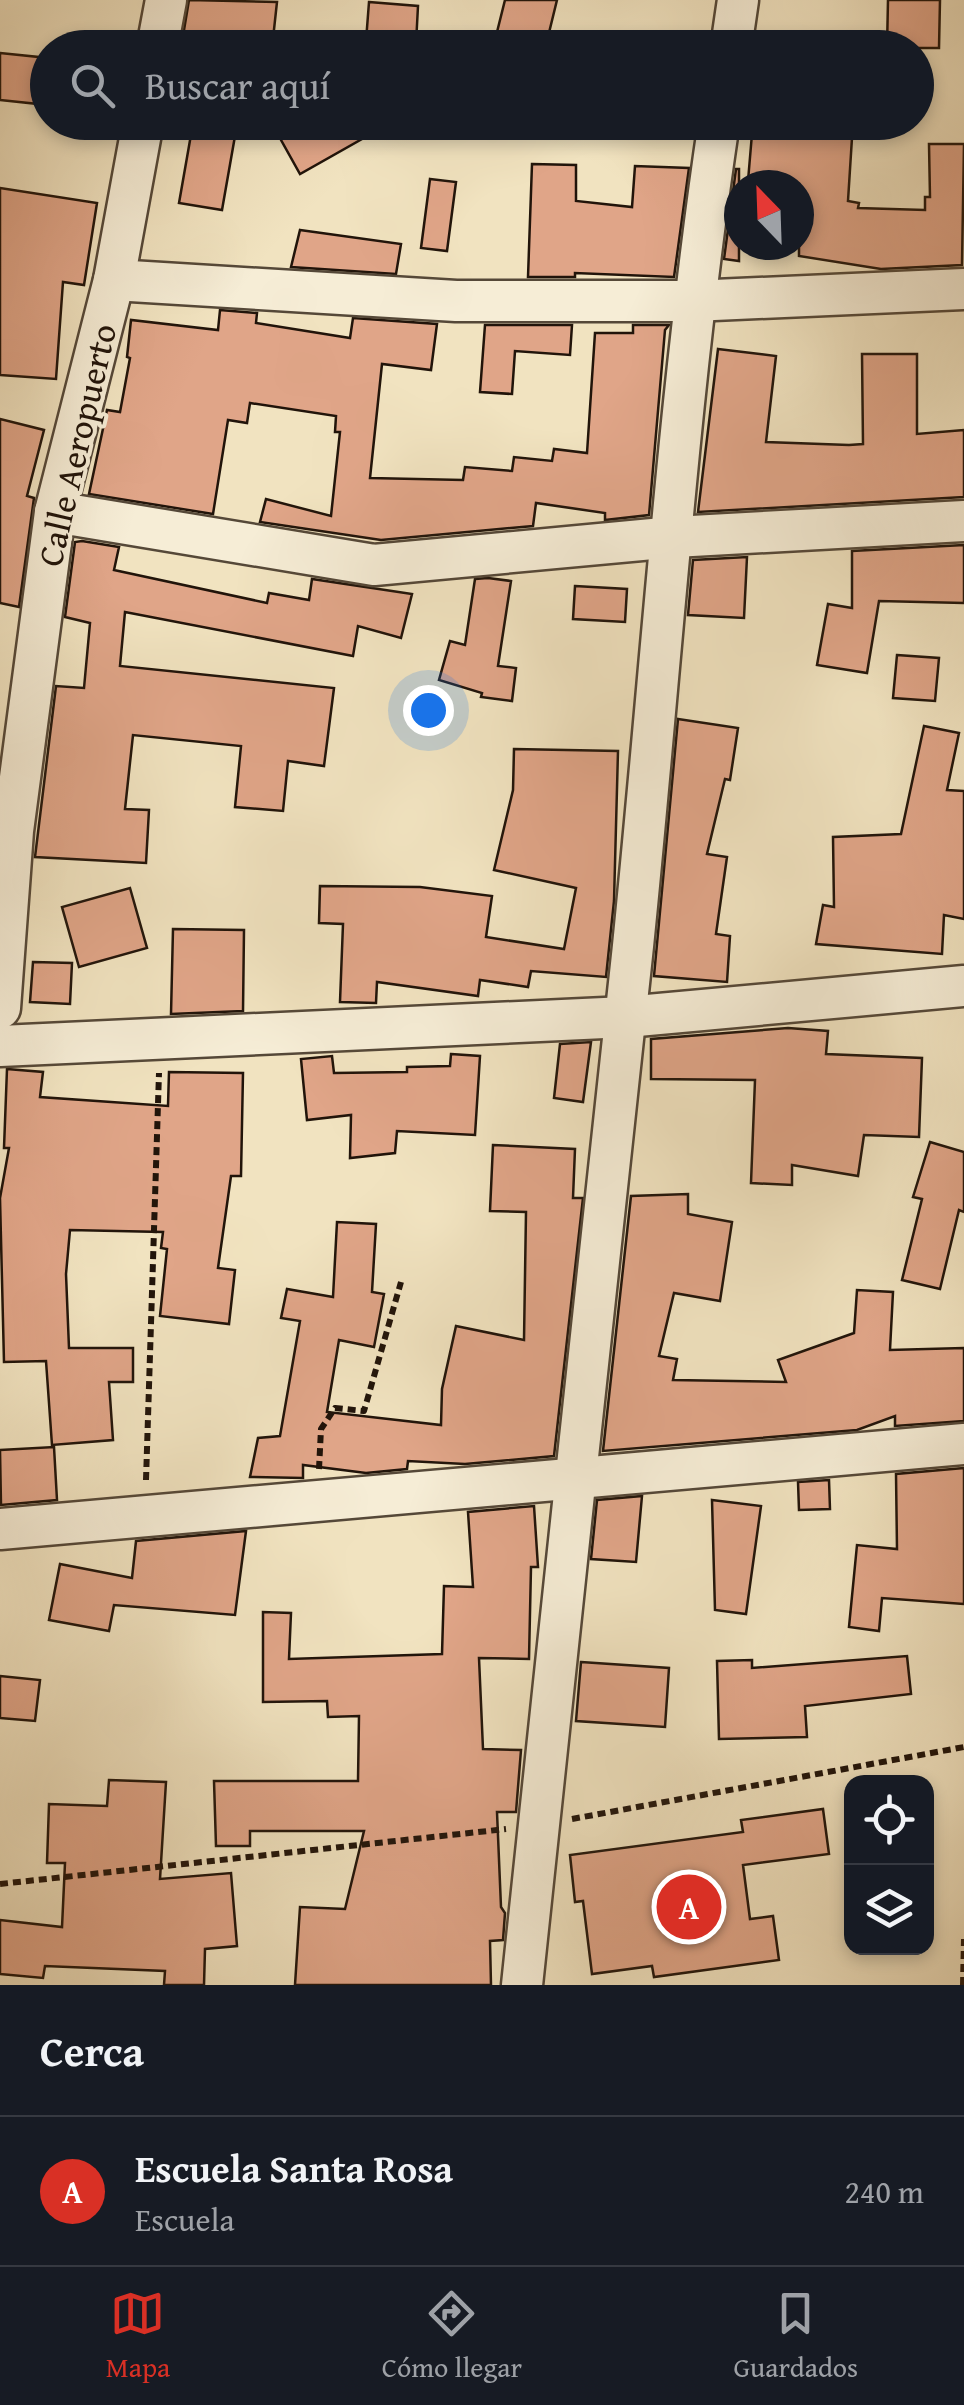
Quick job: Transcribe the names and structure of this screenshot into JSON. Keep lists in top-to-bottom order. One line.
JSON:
{"streets":{"street":["Calle Aeropuerto"]},"north":"top left","page":{"search":"Buscar aquí","pins":"A","heading":"Cerca","list":[{"mark":"A","name":"Escuela Santa Rosa","note":"Escuela","value":"240 m"}],"nav":["Mapa","Cómo llegar","Guardados"]}}
